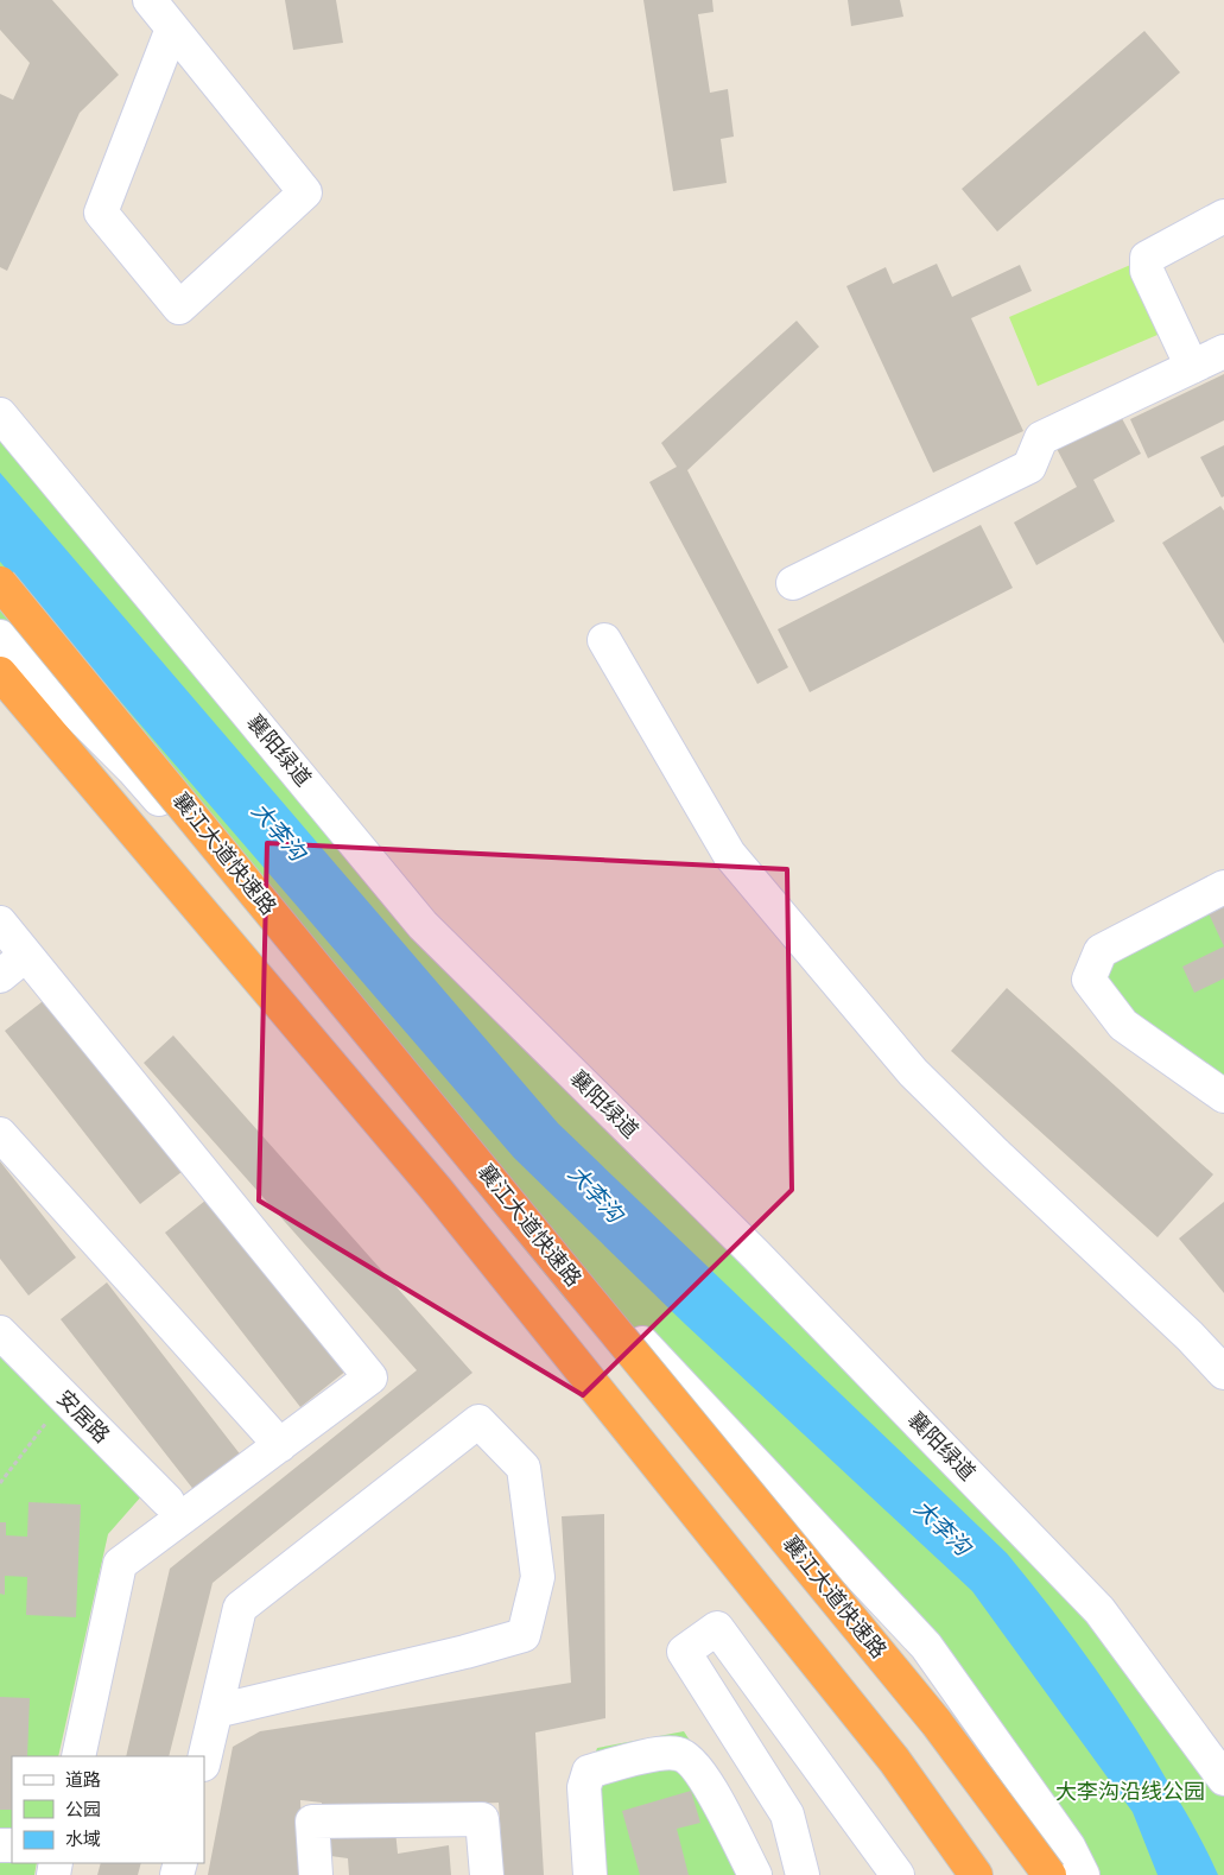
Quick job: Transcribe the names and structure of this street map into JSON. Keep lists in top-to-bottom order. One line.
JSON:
{"streets":{"highway":["襄江大道快速路"],"street":["襄阳绿道","安居路"]},"water":["大李沟"],"parks":["大李沟沿线公园"],"legend":["道路","公园","水域"]}
